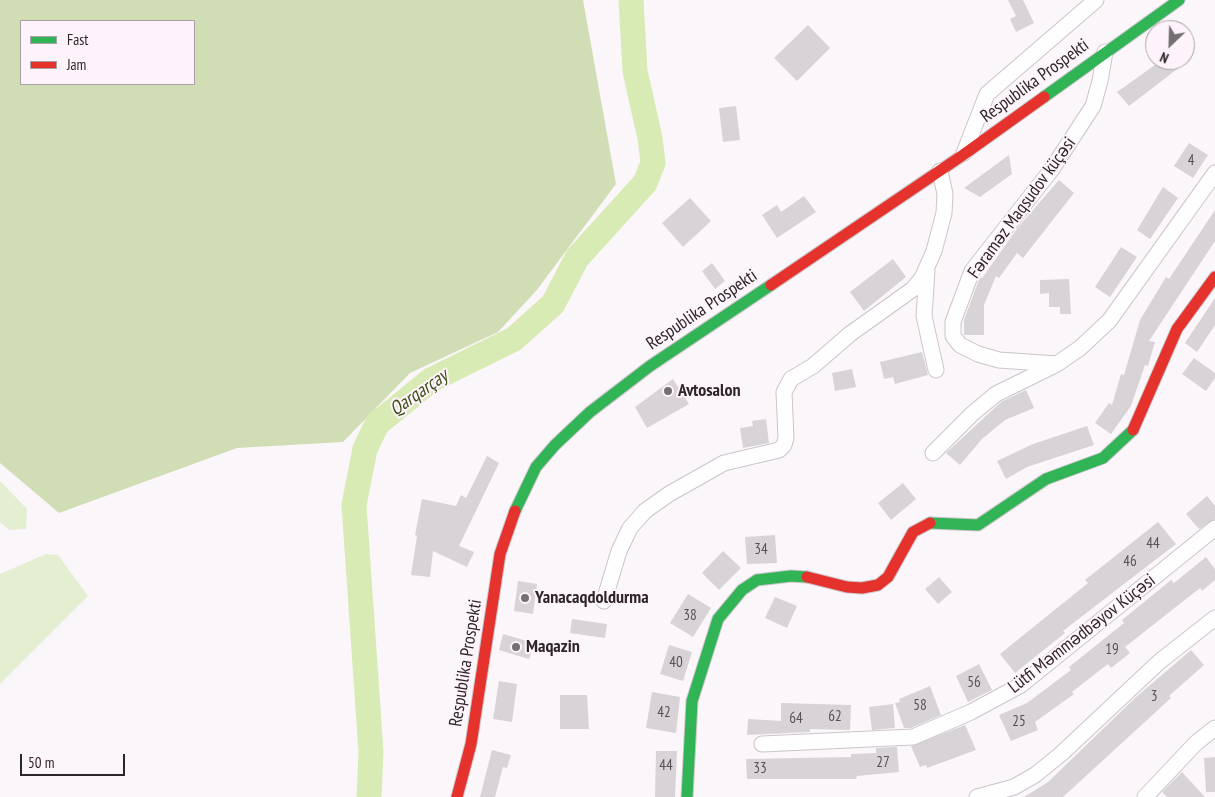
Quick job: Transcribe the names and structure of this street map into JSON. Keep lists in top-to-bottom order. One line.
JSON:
{"streets":{"main road":["Respublika Prospekti"],"street":["Fəraməz Maqsudov küçəsi","Lütfi Məmmədbəyov Küçəsi"]},"crossings":[["Respublika Prospekti","Fəraməz Maqsudov küçəsi"]],"water":["Qarqarçay"],"places":["Avtosalon","Yanacaqdoldurma","Maqazin"],"house_numbers":["4","44","34","46","38","19","40","56","3","58","42","62","64","25","27","44","33"],"legend":["Fast","Jam"],"scale_bar":"50 m","north":"bottom left"}
